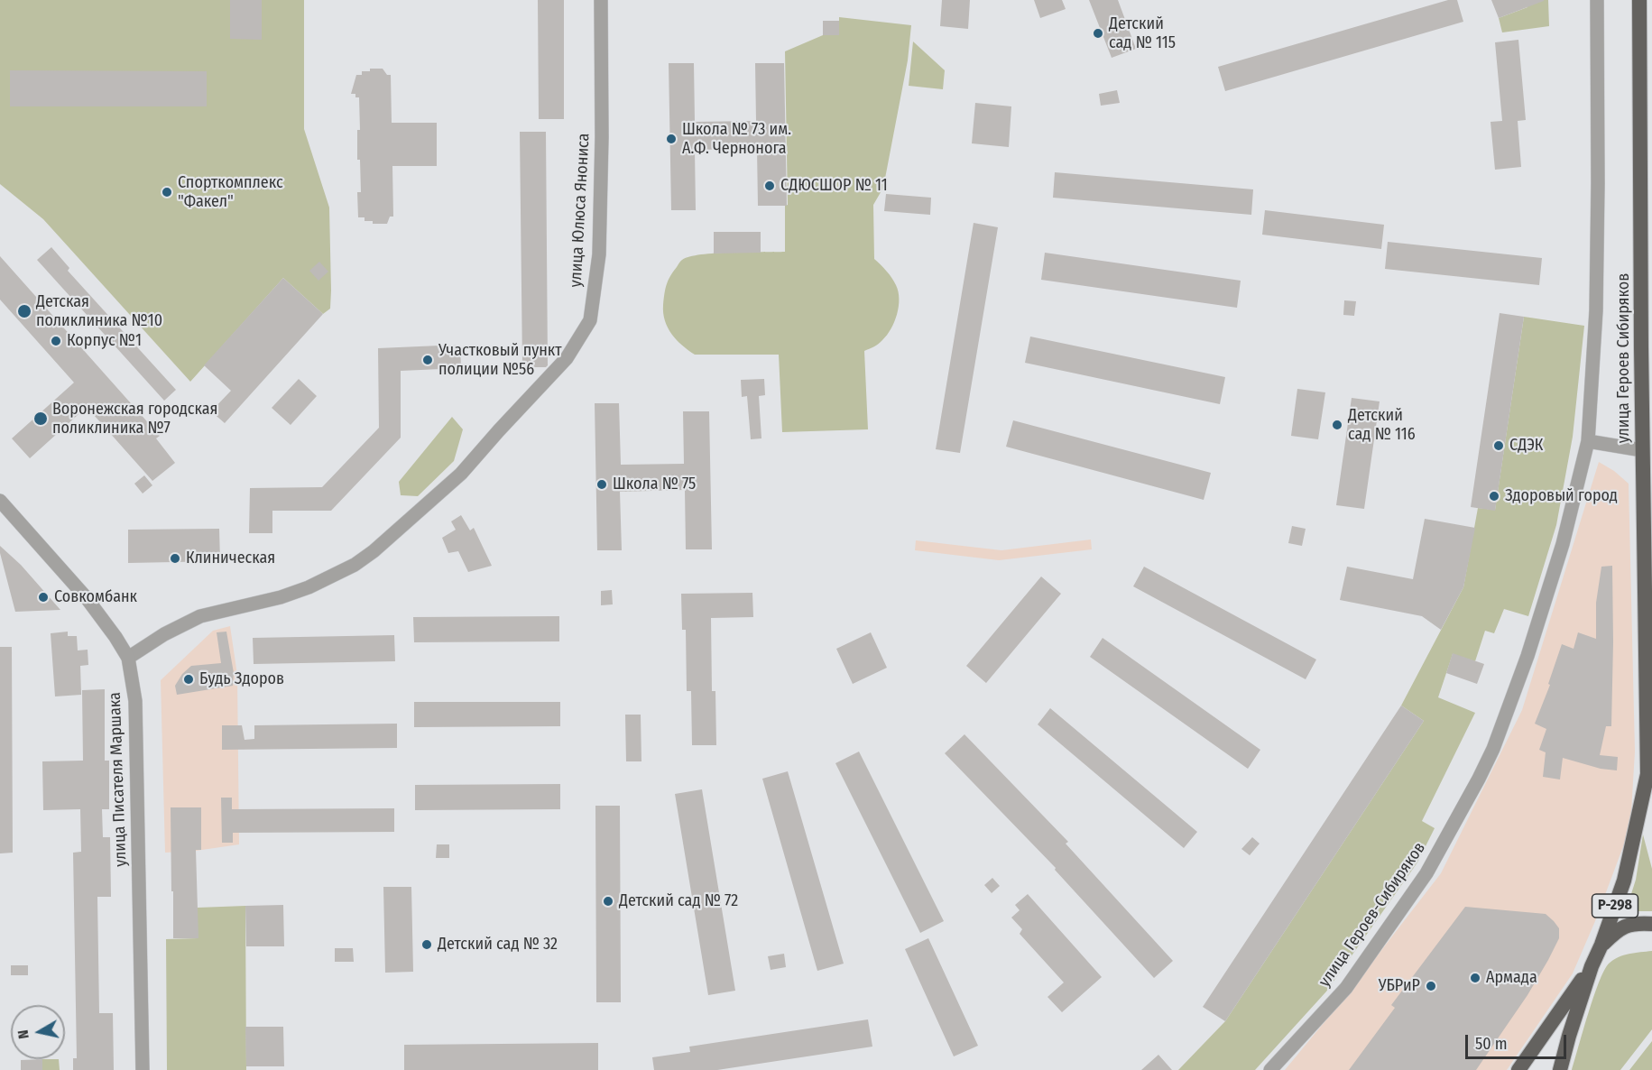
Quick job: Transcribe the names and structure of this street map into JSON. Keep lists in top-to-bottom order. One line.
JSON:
{"streets":{"highway":["улица Героев Сибиряков","Р-298"],"street":["улица Юлюса Янониса","улица Писателя Маршака","улица Героев-Сибиряков"]},"crossings":[["улица Юлюса Янониса","улица Писателя Маршака"],["улица Героев Сибиряков","Р-298"],["улица Героев Сибиряков","улица Героев-Сибиряков"]],"places":["Детский сад № 115","Школа № 73 им. А.Ф. Чернонога","СДЮСШОР № 11","Спорткомплекс \"Факел\"","Детская поликлиника №10","Корпус №1","Участковый пункт полиции №56","Воронежская городская поликлиника №7","Детский сад № 116","СДЭК","Школа № 75","Здоровый город","Клиническая","Совкомбанк","Будь Здоров","Детский сад № 72","Детский сад № 32","Армада","УБРиР"],"scale_bar":"50 m","north":"left"}
